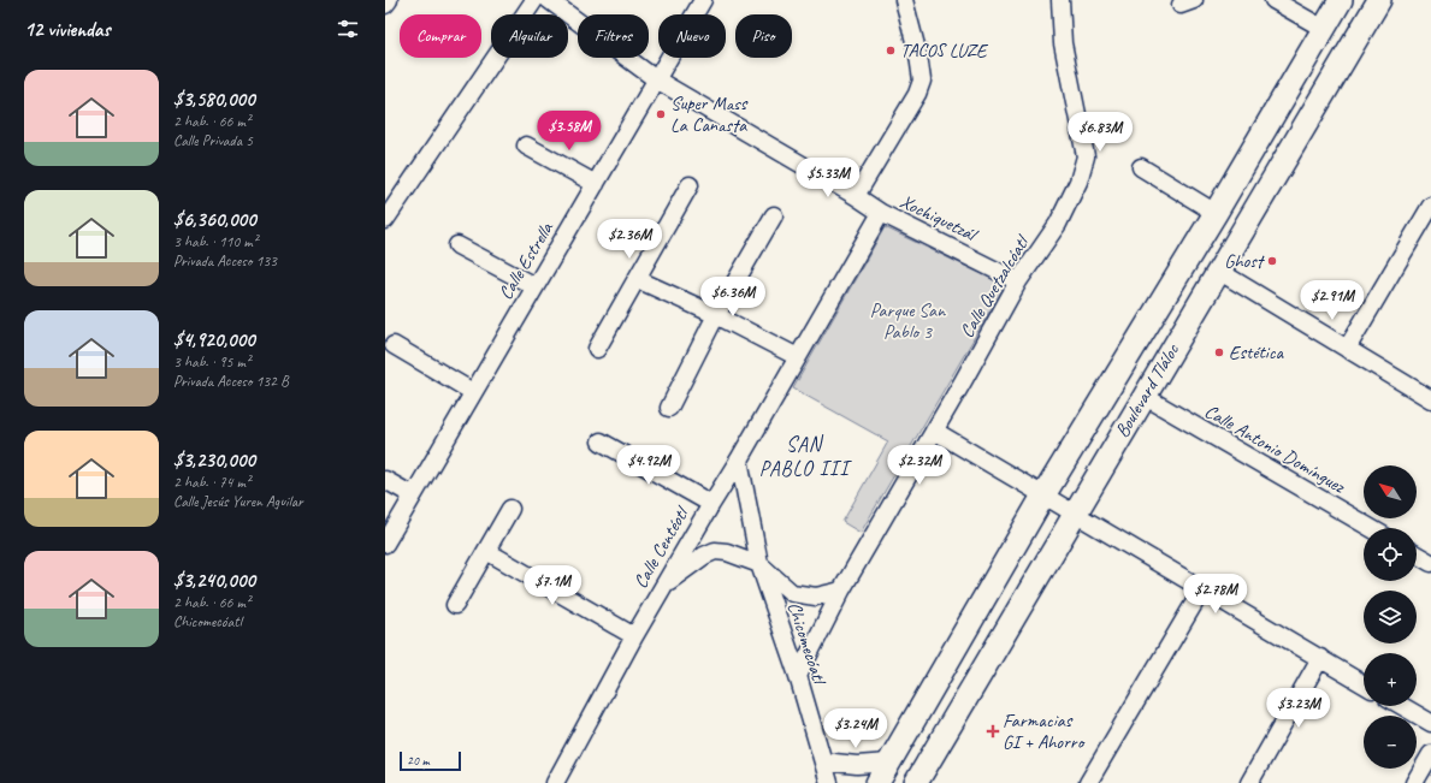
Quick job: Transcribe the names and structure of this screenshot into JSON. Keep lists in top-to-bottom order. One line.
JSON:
{"streets":{"street":["Xochiquetzál","Calle Estrella","Calle Quetzalcóatl","Boulevard Tláloc","Calle Antonio Domínguez","Calle Centéotl","Chicomecóatl"]},"crossings":[["Xochiquetzál","Calle Estrella"],["Xochiquetzál","Calle Quetzalcóatl"],["Xochiquetzál","Calle Centéotl"],["Calle Quetzalcóatl","Chicomecóatl"],["Boulevard Tláloc","Calle Antonio Domínguez"],["Calle Centéotl","Chicomecóatl"]],"districts":["SAN PABLO III"],"parks":["Parque San Pablo 3"],"places":{"other":["TACOS LUZE","Super Mass La Canasta","Ghost","Estética"],"health":["Farmacias GI + Ahorro"]},"scale_bar":"20 m","north":"top left","page":{"heading":"12 viviendas","chip":["Comprar","Alquilar","Filtros","Nuevo","Piso"],"list":[{"name":"$3,580,000","note":"2 hab. · 66 m² · Calle Privada 5"},{"name":"$6,360,000","note":"3 hab. · 110 m² · Privada Acceso 133"},{"name":"$4,920,000","note":"3 hab. · 95 m² · Privada Acceso 132 B"},{"name":"$3,230,000","note":"2 hab. · 74 m² · Calle Jesús Yuren Aguilar"},{"name":"$3,240,000","note":"2 hab. · 66 m² · Chicomecóatl"}],"price":["$3.58M","$6.83M","$5.33M","$2.36M","$6.36M","$2.91M","$4.92M","$2.32M","$7.1M","$2.78M","$3.23M","$3.24M"],"map_buttons":["+","−"],"scale":"20 m"}}
